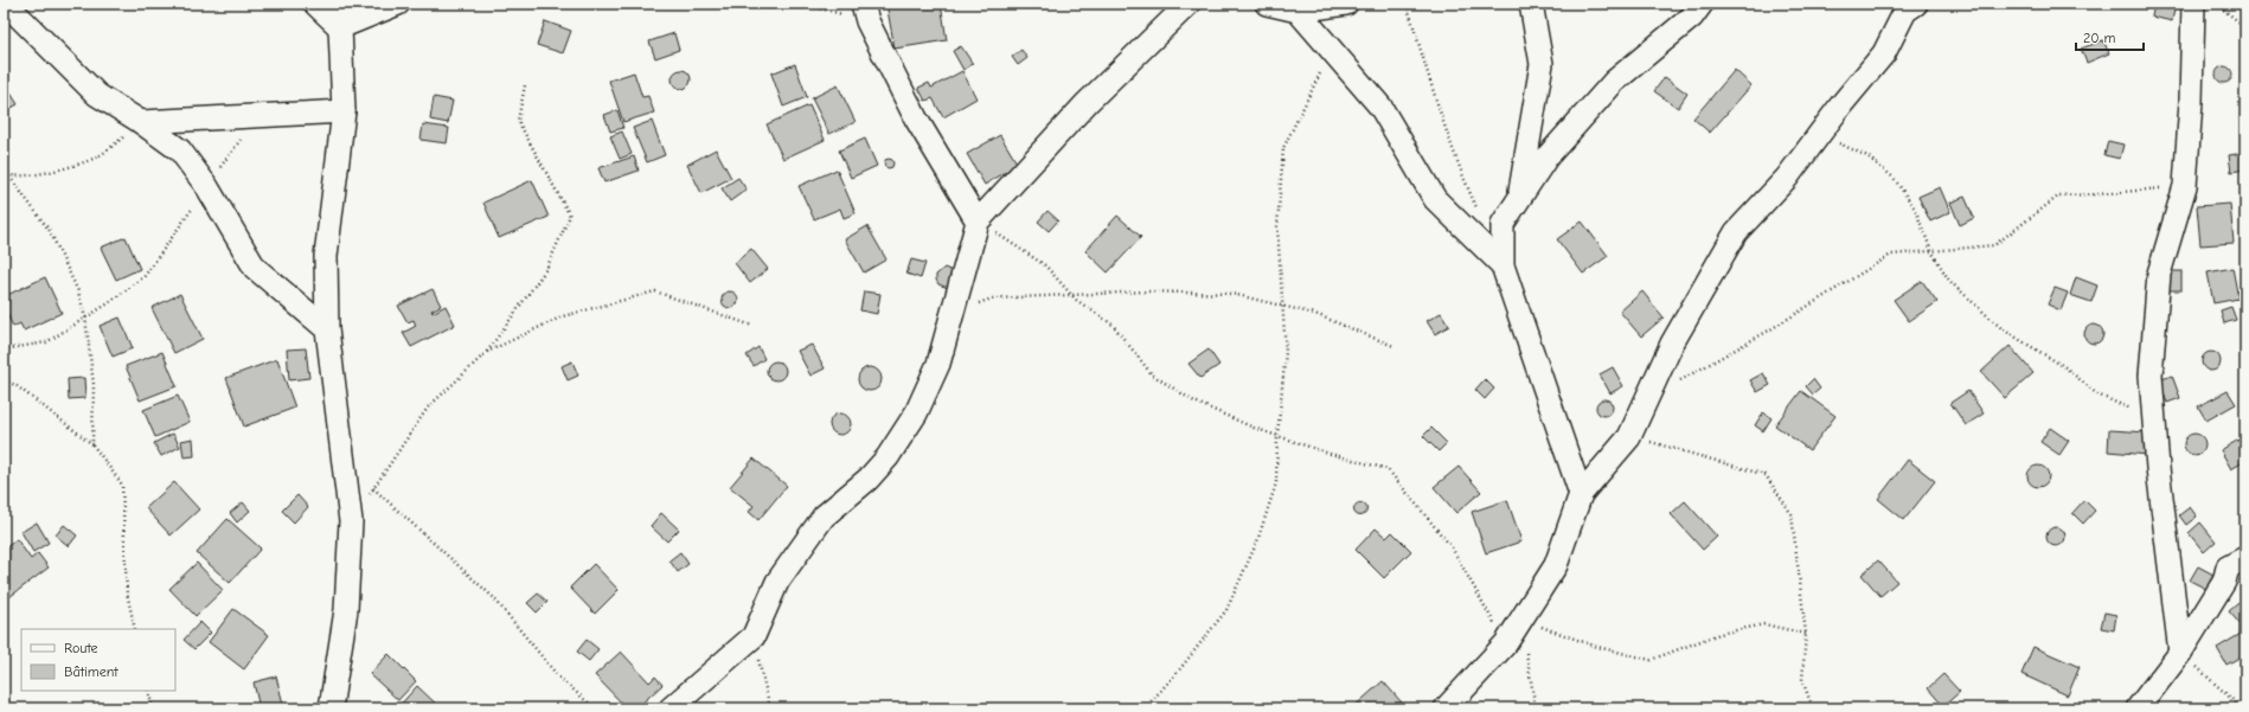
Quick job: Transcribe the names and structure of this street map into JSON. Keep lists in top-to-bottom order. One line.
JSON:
{"legend":["Route","Bâtiment"],"scale_bar":"20 m"}
